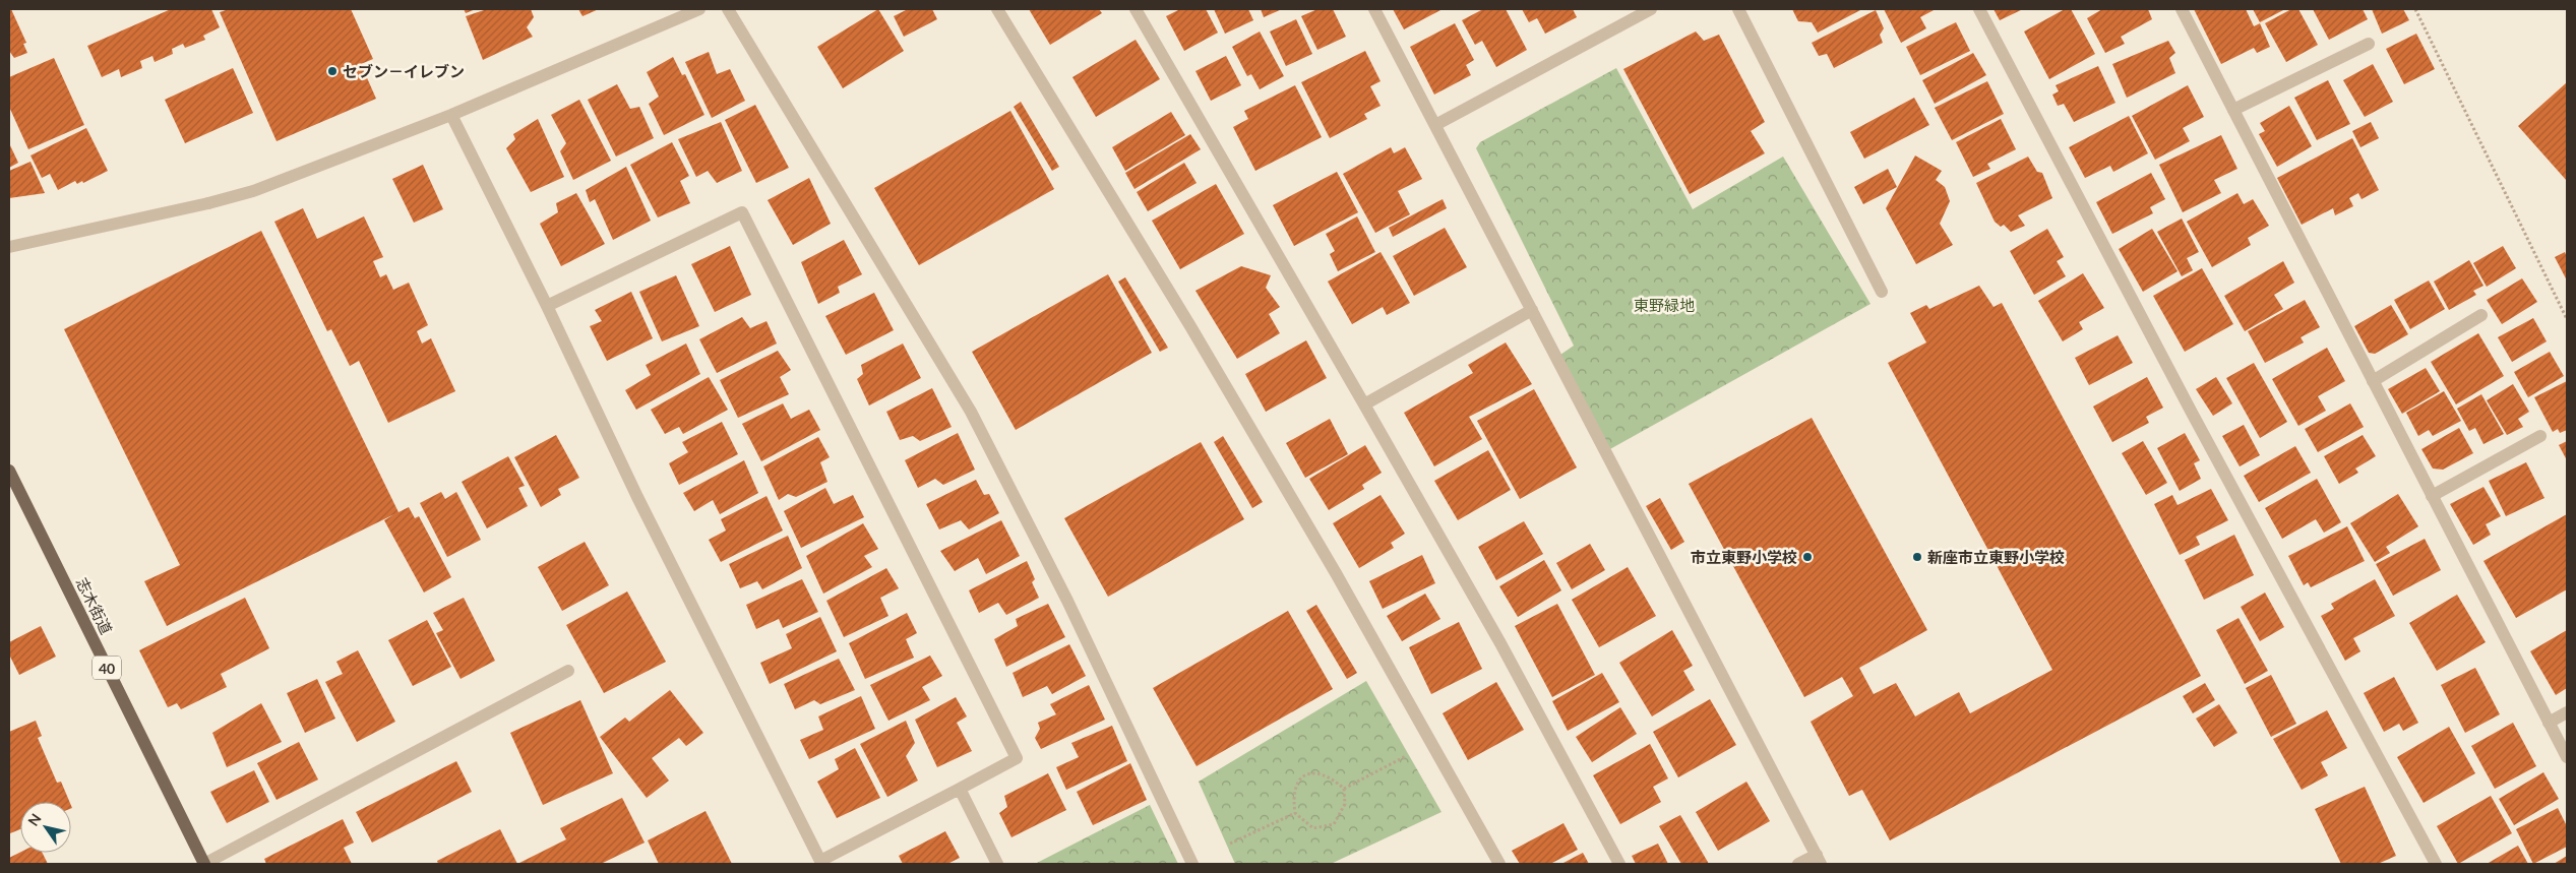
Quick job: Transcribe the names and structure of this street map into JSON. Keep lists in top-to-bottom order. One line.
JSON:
{"streets":{"main road":["志木街道","40"]},"parks":["東野緑地"],"places":["セブン－イレブン","市立東野小学校","新座市立東野小学校"],"north":"top left"}
